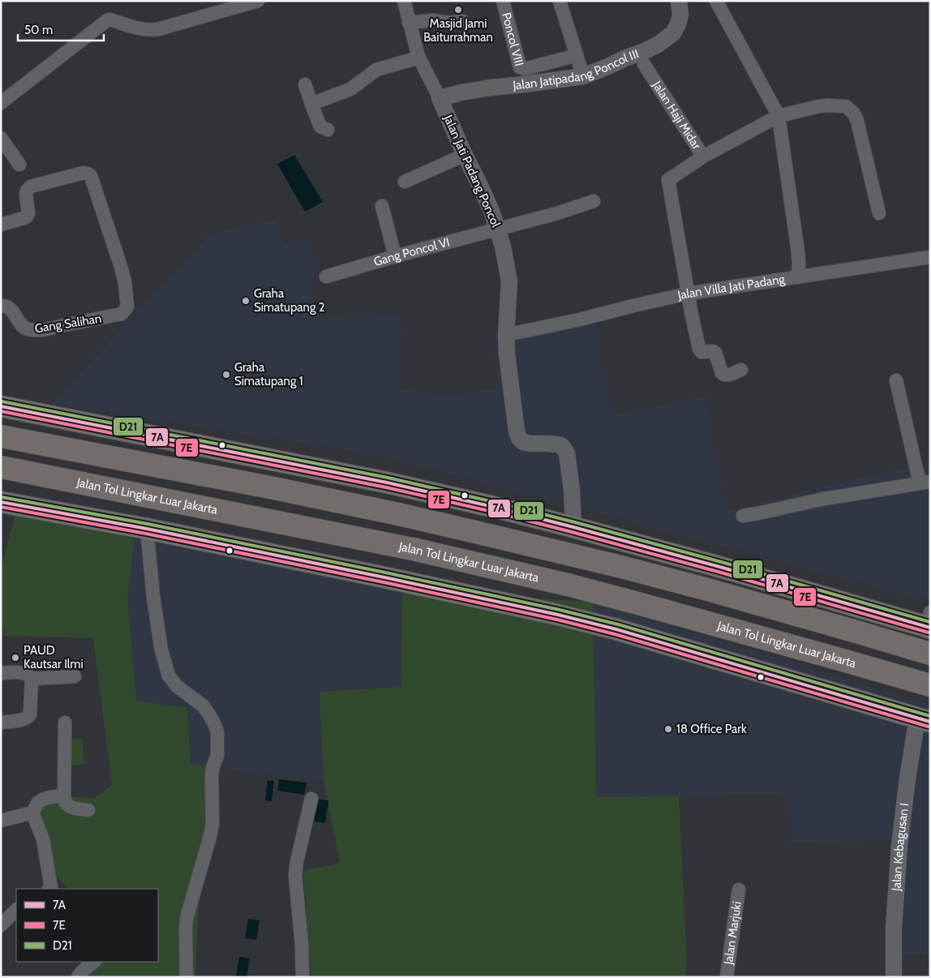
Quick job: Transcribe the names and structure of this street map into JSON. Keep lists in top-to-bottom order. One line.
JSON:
{"streets":{"highway":["Jalan Tol Lingkar Luar Jakarta"],"street":["Poncol VIII","Jalan Jatipadang Poncol III","Jalan Haji Midar","Jalan Jati Padang Poncol","Gang Poncol VI","Jalan Villa Jati Padang","Gang Salihan","Jalan Kebagusan I","Jalan Marjuki"]},"crossings":[["Jalan Jatipadang Poncol III","Jalan Jati Padang Poncol"],["Jalan Haji Midar","Jalan Villa Jati Padang"],["Jalan Jati Padang Poncol","Gang Poncol VI"],["Jalan Jati Padang Poncol","Jalan Villa Jati Padang"]],"places":["Masjid Jami Baiturrahman","Graha Simatupang 2","Graha Simatupang 1","PAUD Kautsar Ilmi","18 Office Park"],"lines":["transit line D21","transit line 7A","transit line 7E"],"legend":["7A","7E","D21"],"scale_bar":"50 m"}
